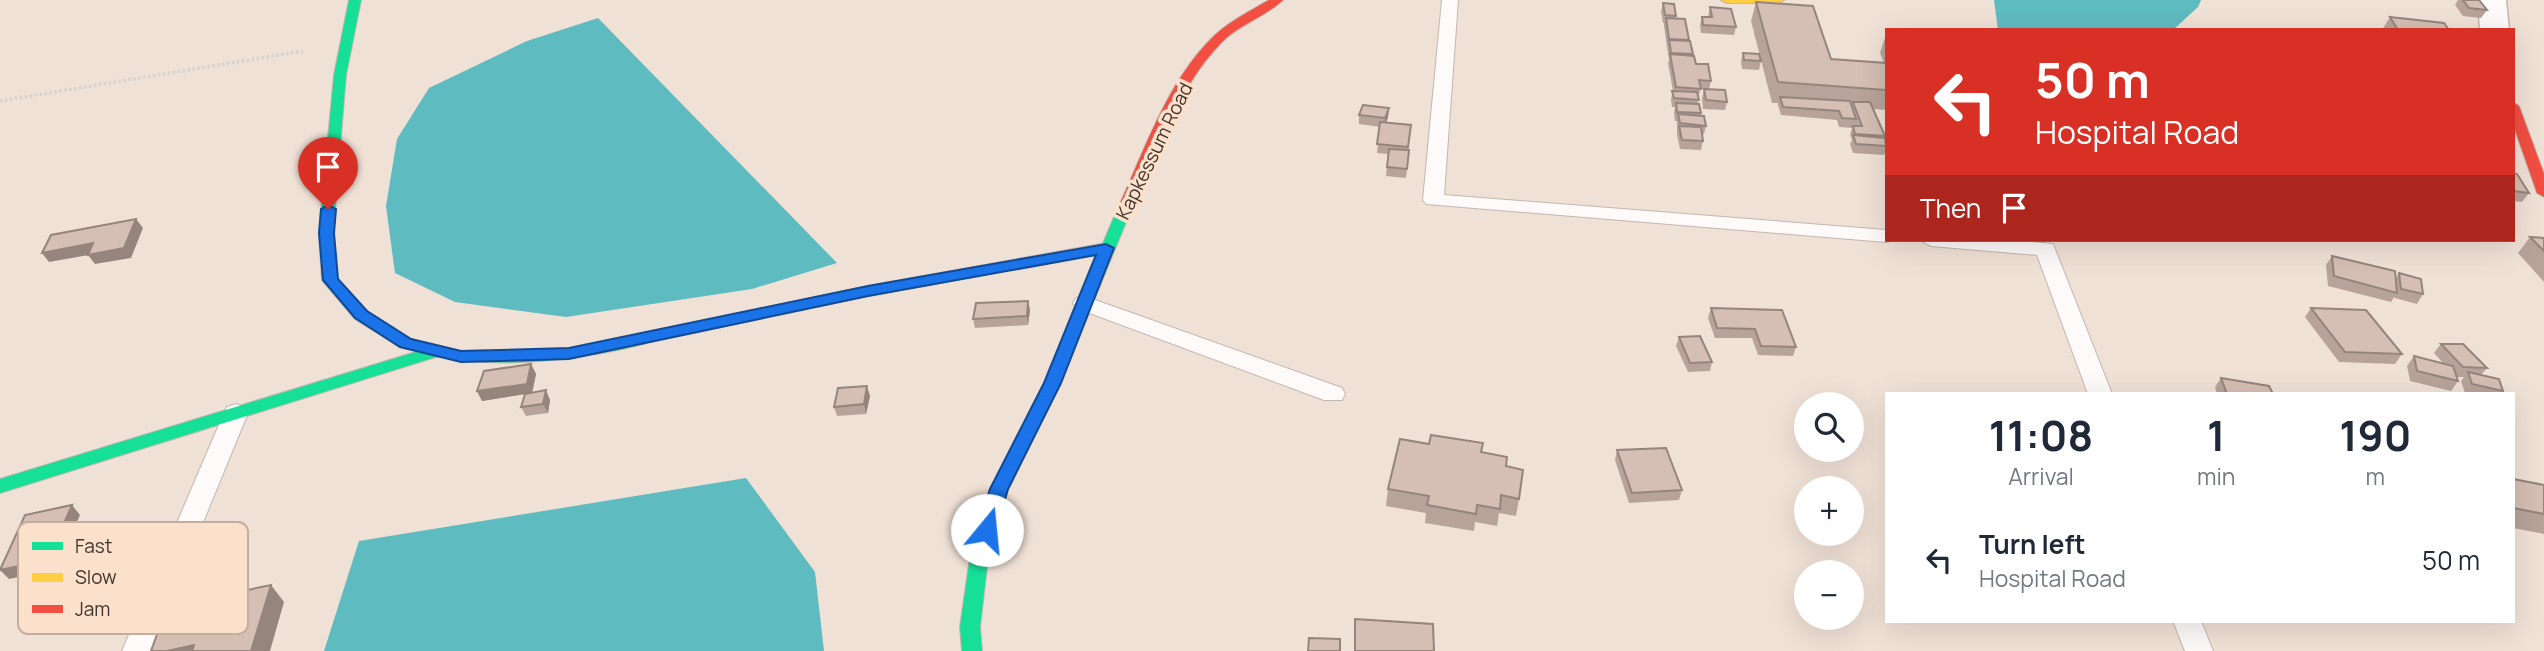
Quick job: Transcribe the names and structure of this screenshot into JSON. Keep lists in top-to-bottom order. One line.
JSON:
{"streets":{"street":["Kapkessum Road"]},"legend":["Fast","Slow","Jam"],"page":{"turn":["50 m","Hospital Road"],"then":"Then","map_buttons":["+","−"],"eta":["11:08","Arrival","1","min","190","m"],"list":[{"name":"Turn left","note":"Hospital Road","value":"50 m"}]}}
